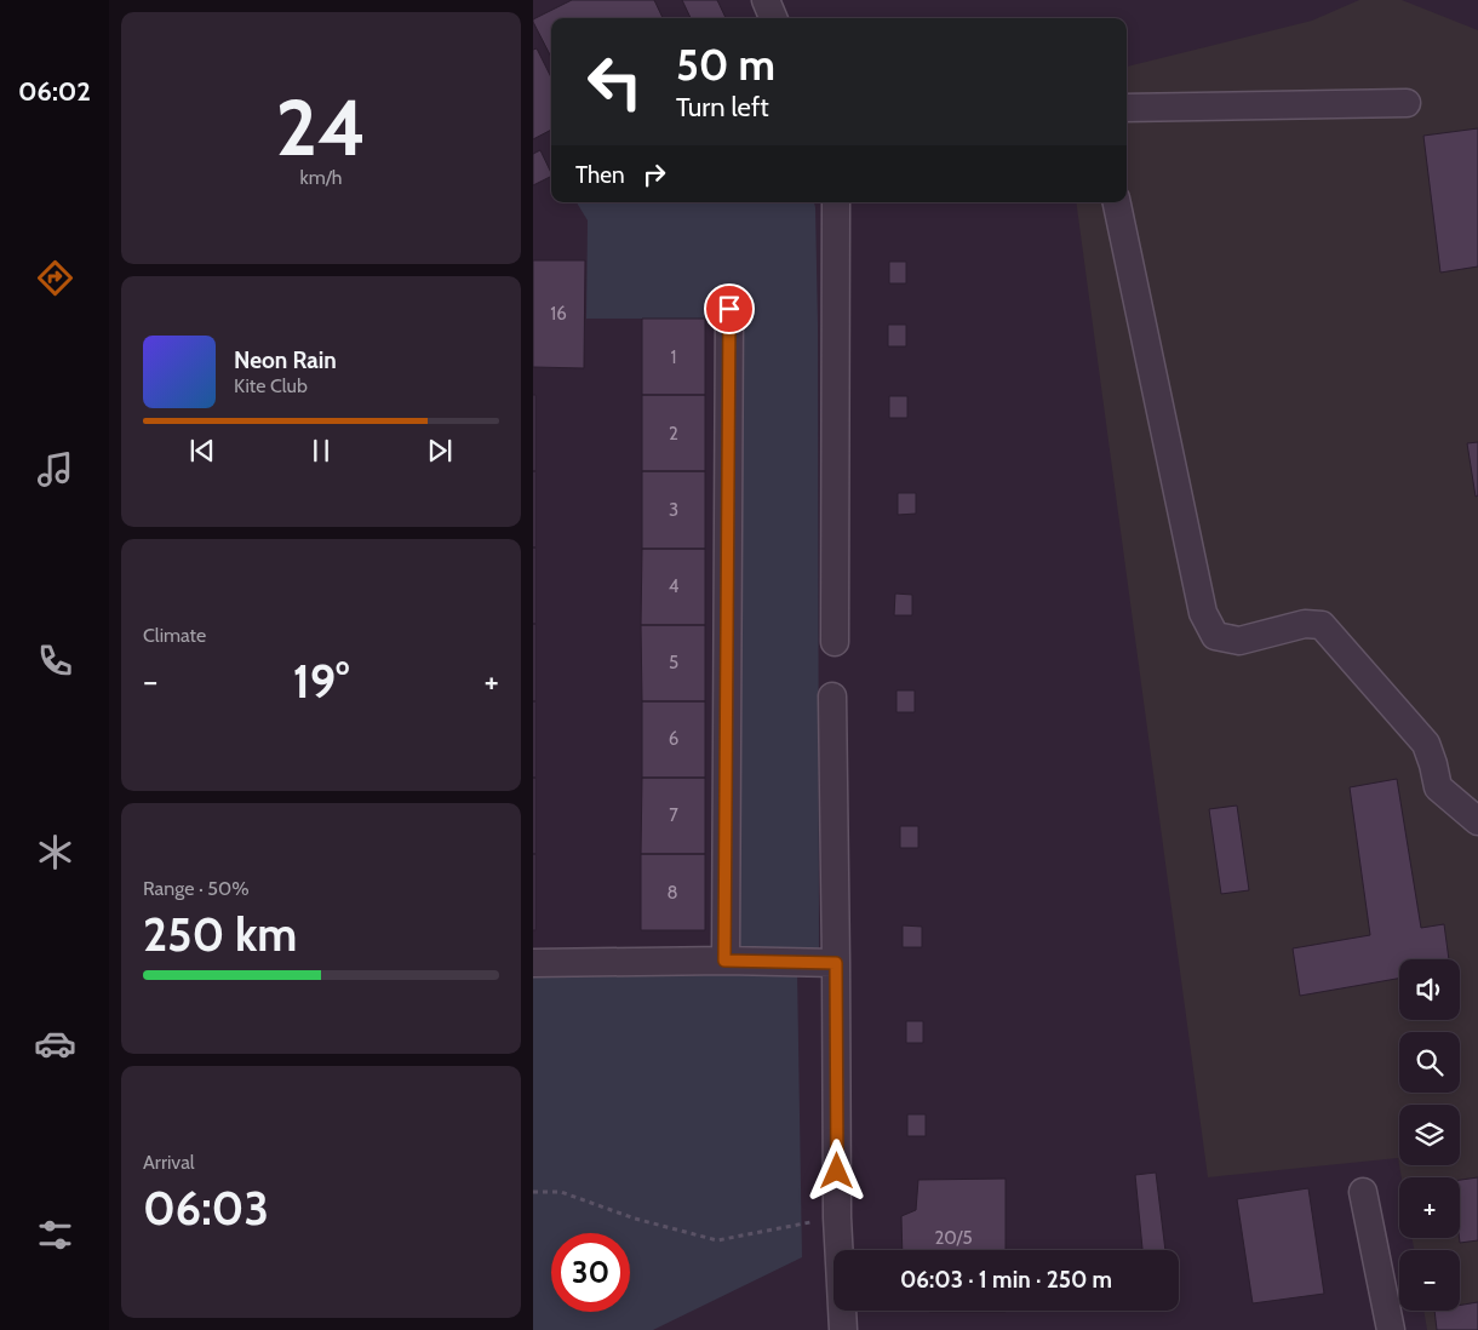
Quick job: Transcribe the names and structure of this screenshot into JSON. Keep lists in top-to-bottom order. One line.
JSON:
{"house_numbers":["16","1","2","3","4","5","6","7","8","20/5"],"page":{"tabs":"06:02","tile":[["24","km/h"],"Climate",["Range · 50%","250 km"],["Arrival","06:03"]],"turn":["50 m","Turn left"],"then":"Then","song":["Neon Rain","Kite Club"],"heat":["−","19°","+"],"map_buttons":["+","−"],"limit":"30","trip":"06:03 · 1 min · 250 m"}}
